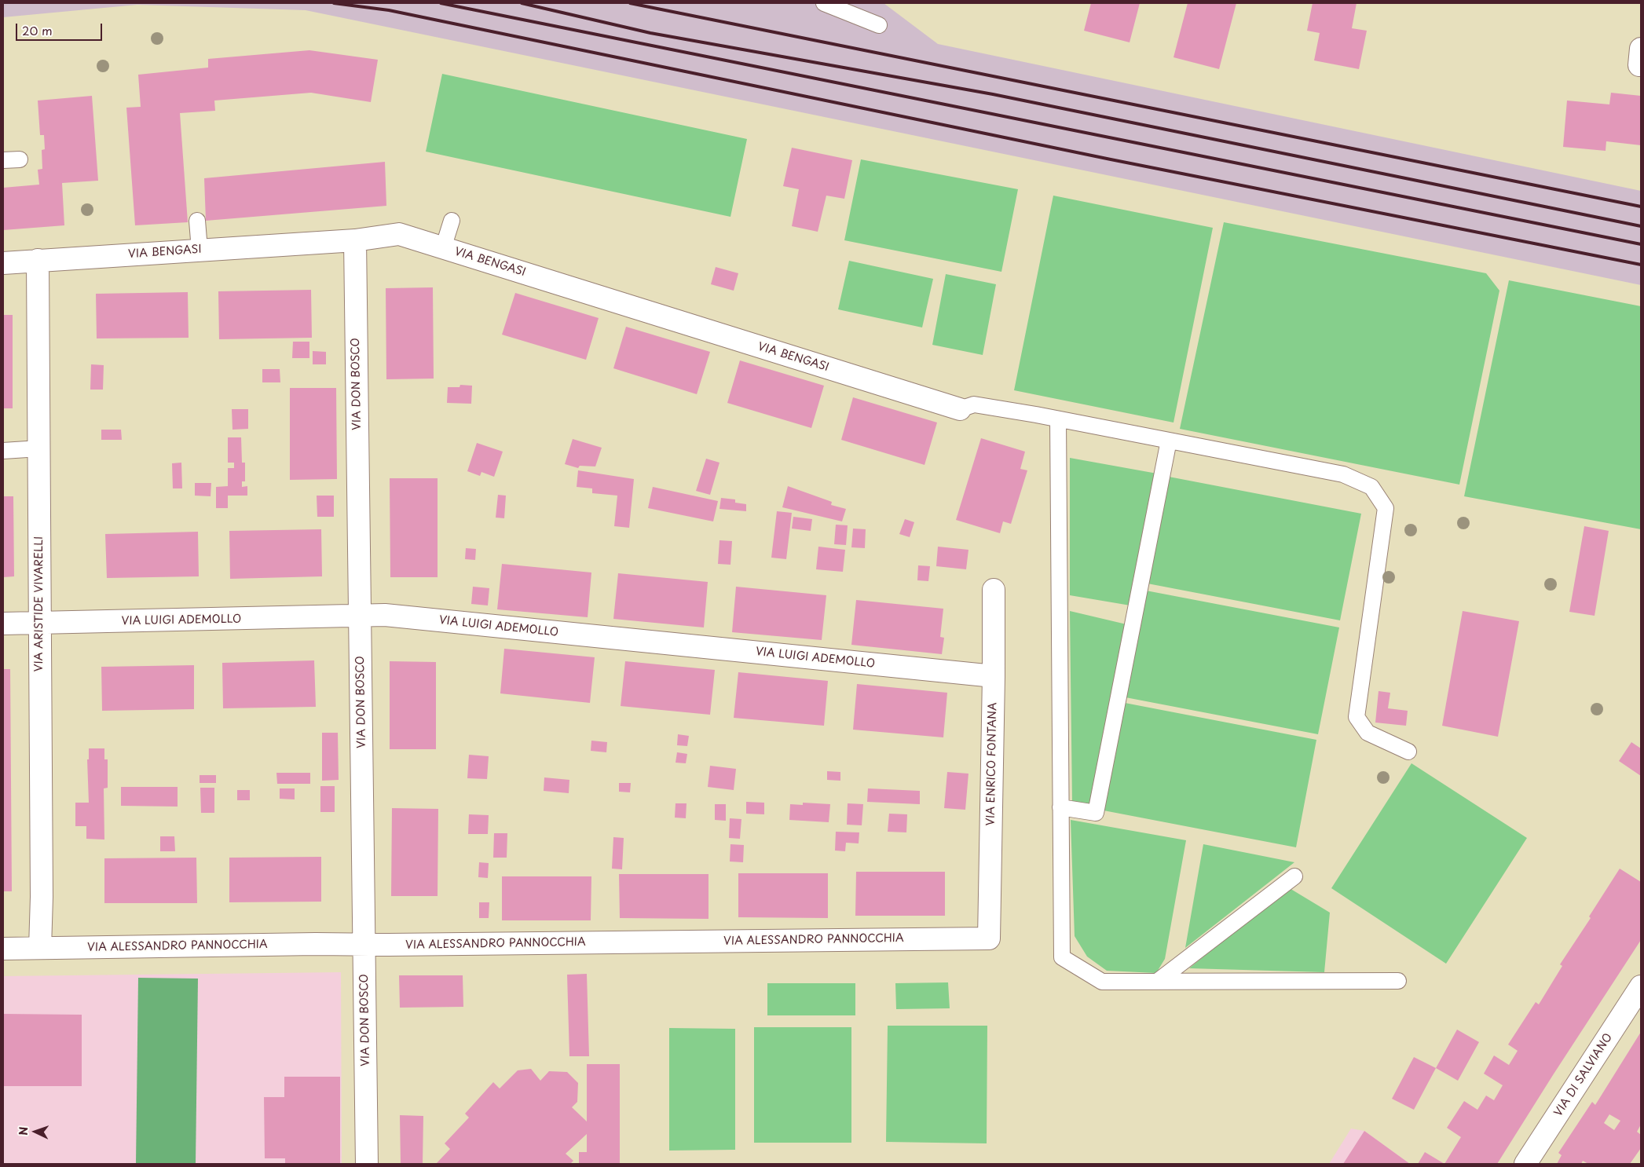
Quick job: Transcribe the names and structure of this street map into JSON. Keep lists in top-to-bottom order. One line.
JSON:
{"streets":{"street":["VIA BENGASI","VIA DON BOSCO","VIA ARISTIDE VIVARELLI","VIA LUIGI ADEMOLLO","VIA ENRICO FONTANA","VIA ALESSANDRO PANNOCCHIA","VIA DI SALVIANO"]},"crossings":[["VIA BENGASI","VIA DON BOSCO"],["VIA BENGASI","VIA ARISTIDE VIVARELLI"],["VIA DON BOSCO","VIA LUIGI ADEMOLLO"],["VIA DON BOSCO","VIA ALESSANDRO PANNOCCHIA"],["VIA ARISTIDE VIVARELLI","VIA LUIGI ADEMOLLO"],["VIA ARISTIDE VIVARELLI","VIA ALESSANDRO PANNOCCHIA"],["VIA LUIGI ADEMOLLO","VIA ENRICO FONTANA"],["VIA ENRICO FONTANA","VIA ALESSANDRO PANNOCCHIA"]],"scale_bar":"20 m","north":"left"}
